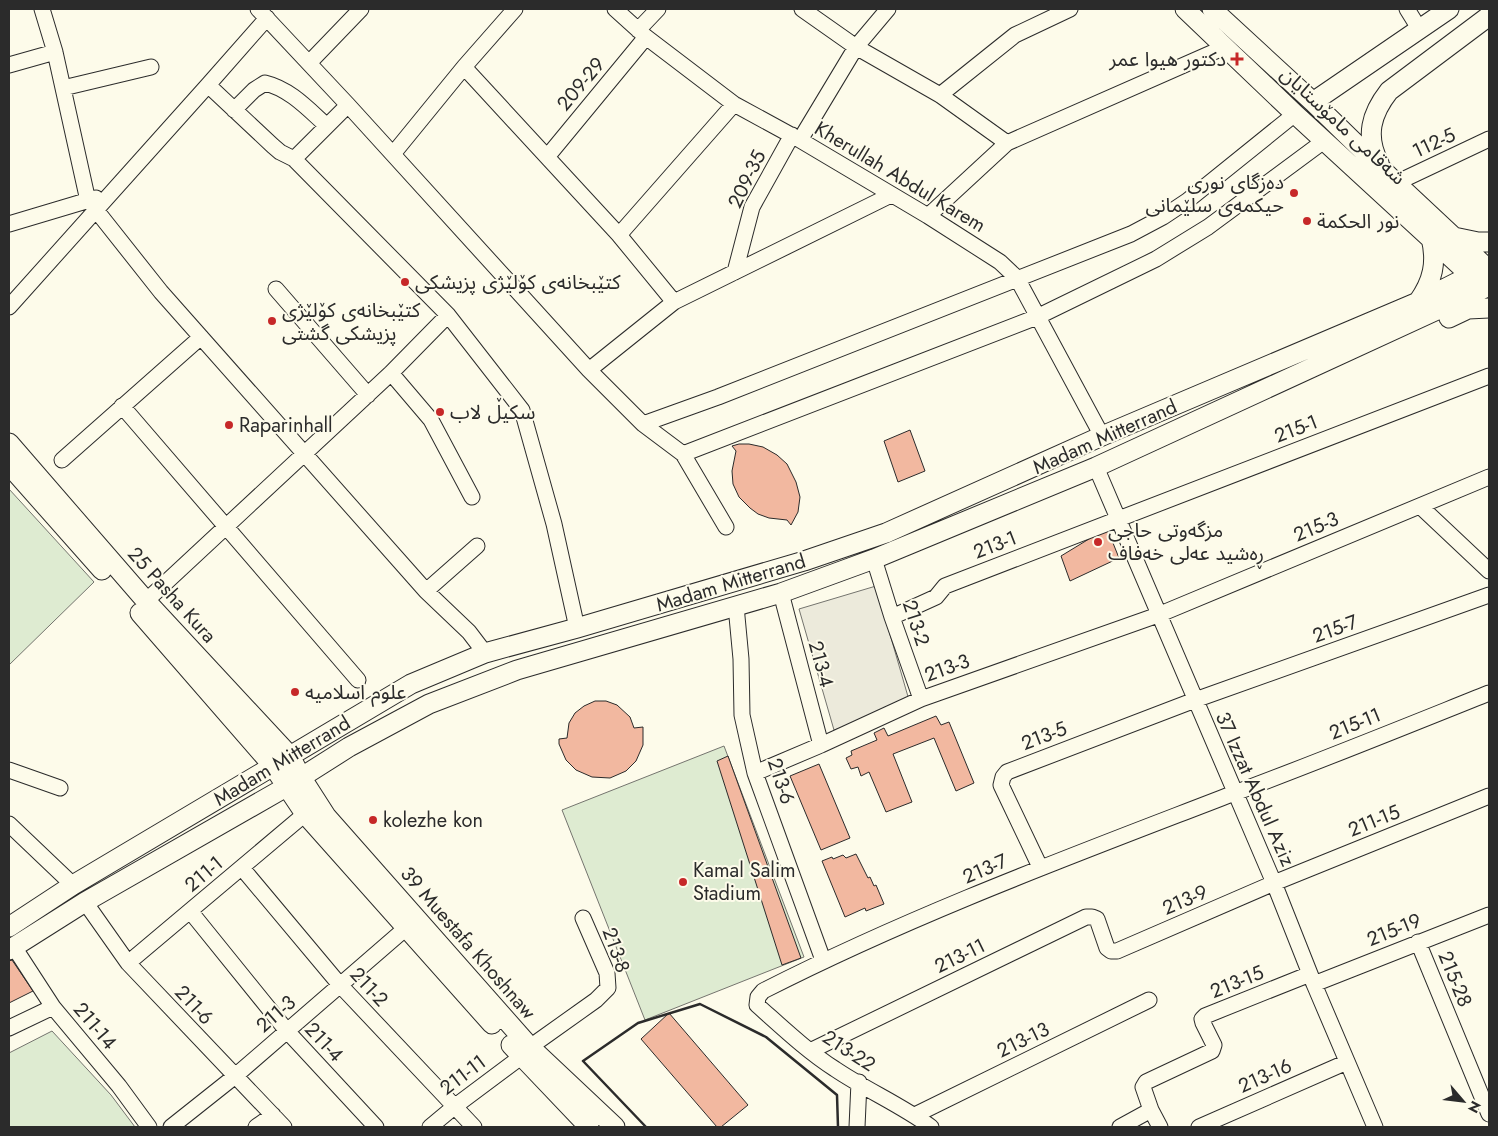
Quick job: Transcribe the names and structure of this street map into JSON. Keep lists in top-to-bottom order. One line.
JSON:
{"streets":{"main road":["شەقامی مامۆستایان","Madam Mitterrand","25 Pasha Kura","39 Muestafa Khoshnaw"],"street":["209-29","112-5","Kherullah Abdul Karem","209-35","215-1","215-3","213-1","213-2","215-7","213-4","213-3","215-11","213-5","213-6","37 Izzat Abdul Aziz","211-15","213-7","211-1","213-9","215-19","213-8","213-11","215-28","213-15","211-2","211-6","211-3","211-14","213-13","211-4","213-22","211-11","213-16"]},"crossings":[["209-29","Kherullah Abdul Karem"],["شەقامی مامۆستایان","112-5"],["شەقامی مامۆستایان","Madam Mitterrand"],["Kherullah Abdul Karem","209-35"],["Kherullah Abdul Karem","Madam Mitterrand"],["215-1","213-1"],["215-1","37 Izzat Abdul Aziz"],["Madam Mitterrand","25 Pasha Kura"],["Madam Mitterrand","213-2"],["Madam Mitterrand","213-4"],["Madam Mitterrand","213-6"],["Madam Mitterrand","37 Izzat Abdul Aziz"],["Madam Mitterrand","39 Muestafa Khoshnaw"],["Madam Mitterrand","211-6"],["Madam Mitterrand","211-14"],["215-3","213-3"],["215-3","37 Izzat Abdul Aziz"],["213-1","213-2"],["213-1","37 Izzat Abdul Aziz"],["25 Pasha Kura","39 Muestafa Khoshnaw"],["213-2","213-3"],["215-7","213-5"],["215-7","37 Izzat Abdul Aziz"],["213-4","213-3"],["213-3","213-6"],["213-3","37 Izzat Abdul Aziz"],["215-11","37 Izzat Abdul Aziz"],["215-11","213-7"],["213-5","37 Izzat Abdul Aziz"],["213-5","213-7"],["213-6","213-7"],["37 Izzat Abdul Aziz","211-15"],["37 Izzat Abdul Aziz","213-7"],["37 Izzat Abdul Aziz","213-9"],["37 Izzat Abdul Aziz","215-19"],["37 Izzat Abdul Aziz","213-15"],["37 Izzat Abdul Aziz","213-16"],["211-15","213-9"],["213-7","213-22"],["211-1","39 Muestafa Khoshnaw"],["211-1","211-2"],["211-1","211-6"],["211-1","211-4"],["213-9","213-11"],["215-19","215-28"],["215-19","213-15"],["39 Muestafa Khoshnaw","213-8"],["39 Muestafa Khoshnaw","211-3"],["39 Muestafa Khoshnaw","211-11"],["213-8","211-11"],["213-11","213-22"],["211-2","211-3"],["211-2","211-11"],["211-6","211-3"],["211-3","211-4"],["213-13","213-22"]],"places":{"health":["دكتور هيوا عمر"],"other":["دەزگای نوری حیکمەی سلێمانی","نور الحكمة","كتێبخانە‌ی كۆلێژی پزیشكی","کتێبخانەی کۆلێژی پزیشکی گشتی","سكیڵ لاب","Raparinhall","مزگەوتی حاجی ڕەشید عەلی خەفاف","علوم اسلاميه","kolezhe kon","Kamal Salim Stadium"]},"north":"bottom right"}
